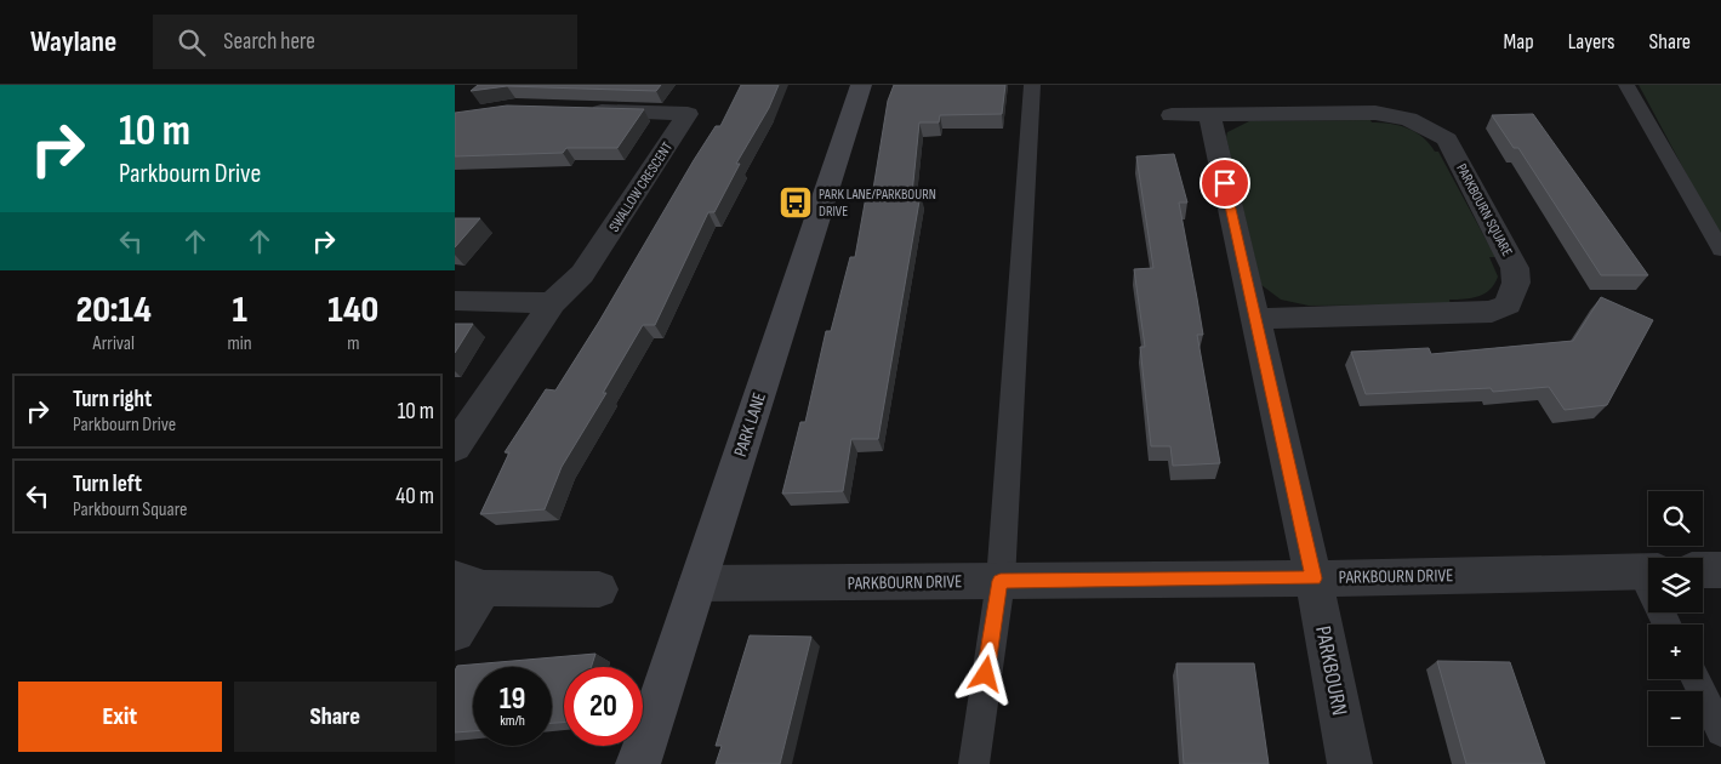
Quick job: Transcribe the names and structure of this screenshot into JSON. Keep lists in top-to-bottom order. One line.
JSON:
{"streets":{"street":["SWALLOW CRESCENT","PARKBOURN SQUARE","PARK LANE","PARKBOURN DRIVE","PARKBOURN"]},"crossings":[["PARK LANE","PARKBOURN DRIVE"],["PARKBOURN DRIVE","PARKBOURN"]],"places":{"bus stop":["PARK LANE/PARKBOURN DRIVE"]},"page":{"header":"Waylane","search":"Search here","nav":["Map","Layers","Share"],"turn":["10 m","Parkbourn Drive"],"eta":["20:14","Arrival","1","min","140","m"],"list":[{"name":"Turn right","note":"Parkbourn Drive","value":"10 m"},{"name":"Turn left","note":"Parkbourn Square","value":"40 m"}],"map_buttons":["+","−"],"speed":"19 km/h","limit":"20","buttons":["Exit","Share"]}}
